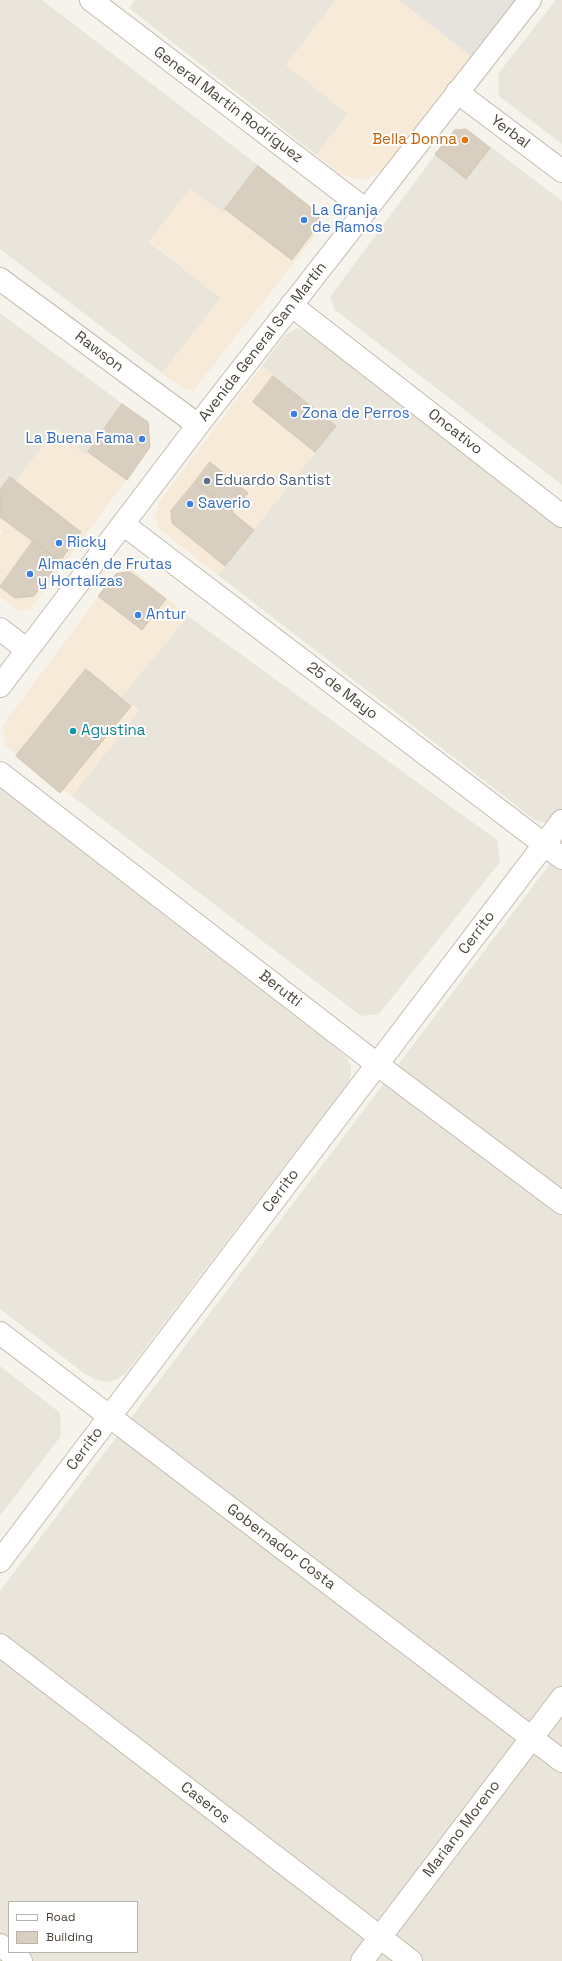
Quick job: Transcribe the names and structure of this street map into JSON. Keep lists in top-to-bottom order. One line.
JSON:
{"streets":{"street":["General Martín Rodríguez","Yerbal","Avenida General San Martín","Rawson","Oncativo","25 de Mayo","Cerrito","Berutti","Gobernador Costa","Caseros","Mariano Moreno"]},"crossings":[["General Martín Rodríguez","Avenida General San Martín"],["Yerbal","Avenida General San Martín"],["Avenida General San Martín","Rawson"],["Avenida General San Martín","Oncativo"],["Avenida General San Martín","25 de Mayo"],["25 de Mayo","Cerrito"],["Cerrito","Berutti"],["Cerrito","Gobernador Costa"],["Gobernador Costa","Mariano Moreno"],["Caseros","Mariano Moreno"]],"places":["Bella Donna","La Granja de Ramos","Zona de Perros","La Buena Fama","Eduardo Santist","Saverio","Ricky","Almacén de Frutas y Hortalizas","Antur","Agustina"],"legend":["Road","Building"]}
